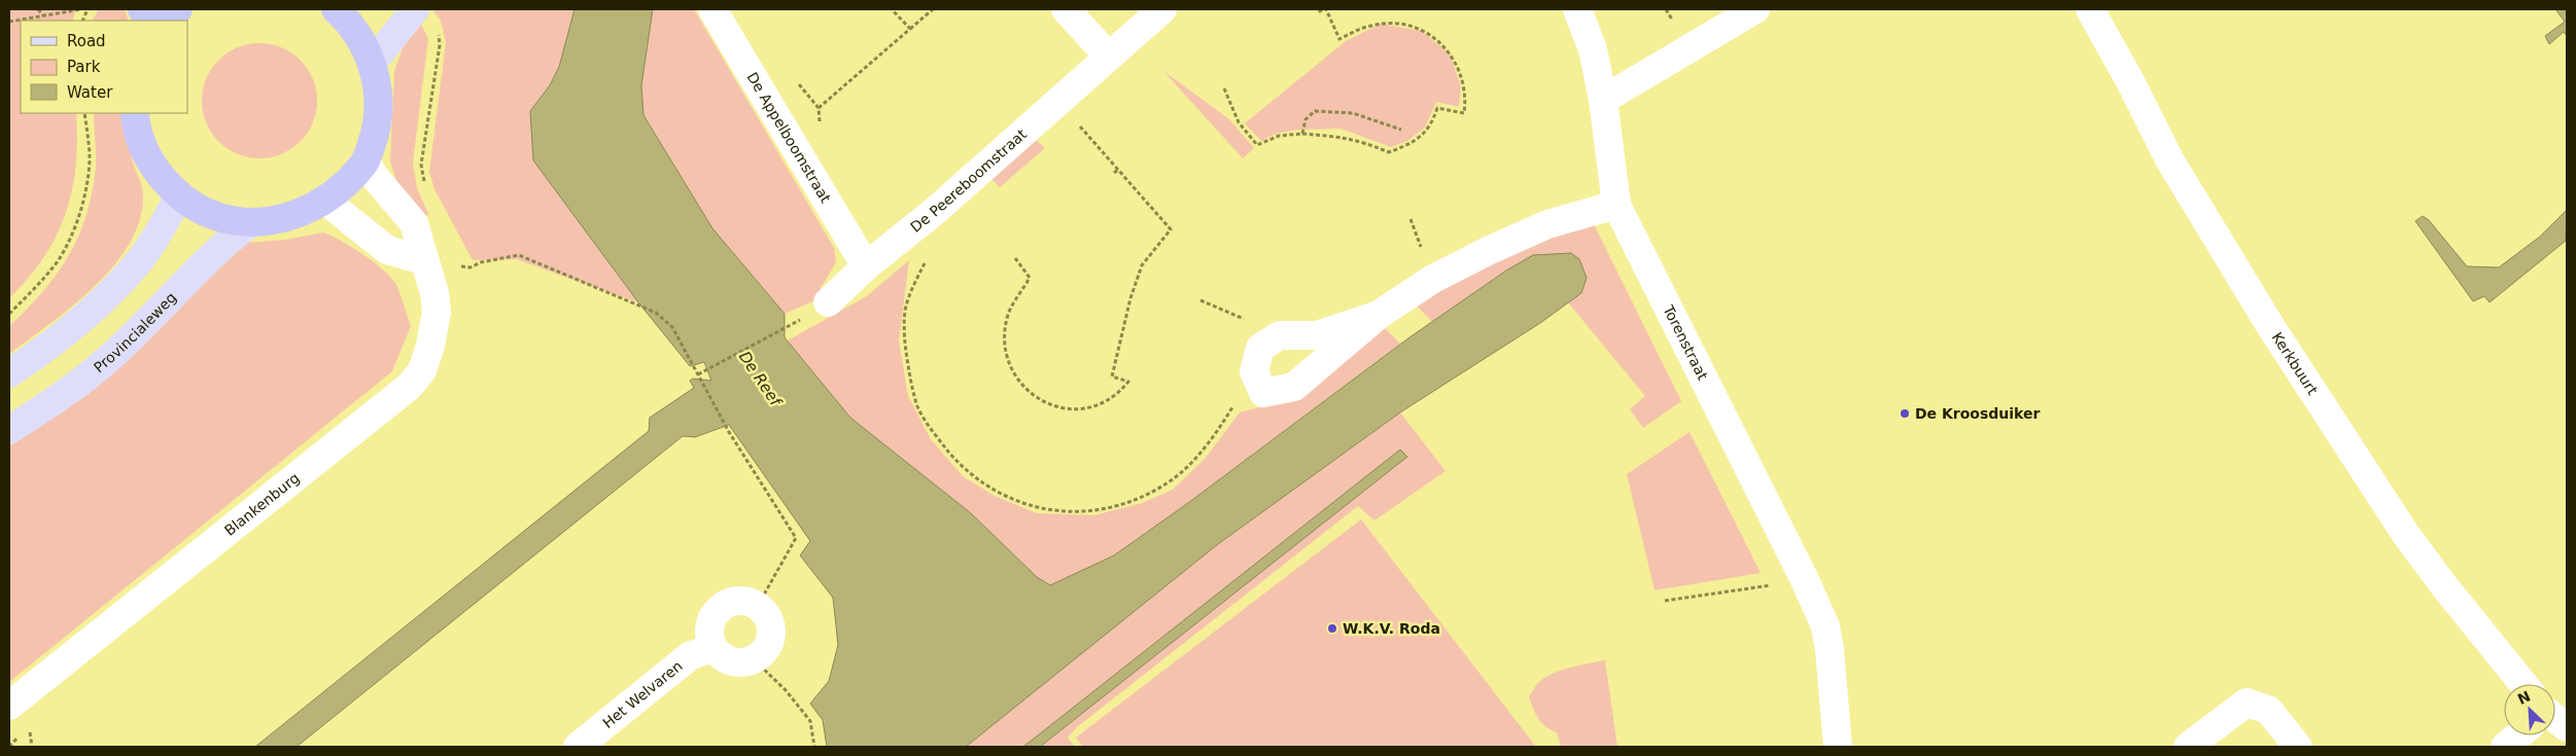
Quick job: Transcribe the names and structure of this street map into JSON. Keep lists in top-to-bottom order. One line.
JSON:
{"streets":{"main road":["Provincialeweg"],"street":["De Appelboomstraat","De Peereboomstraat","Torenstraat","Kerkbuurt","Blankenburg","Het Welvaren"]},"crossings":[["De Appelboomstraat","De Peereboomstraat"]],"water":["De Reef"],"places":["De Kroosduiker","W.K.V. Roda"],"legend":["Road","Park","Water"],"north":"top left"}
